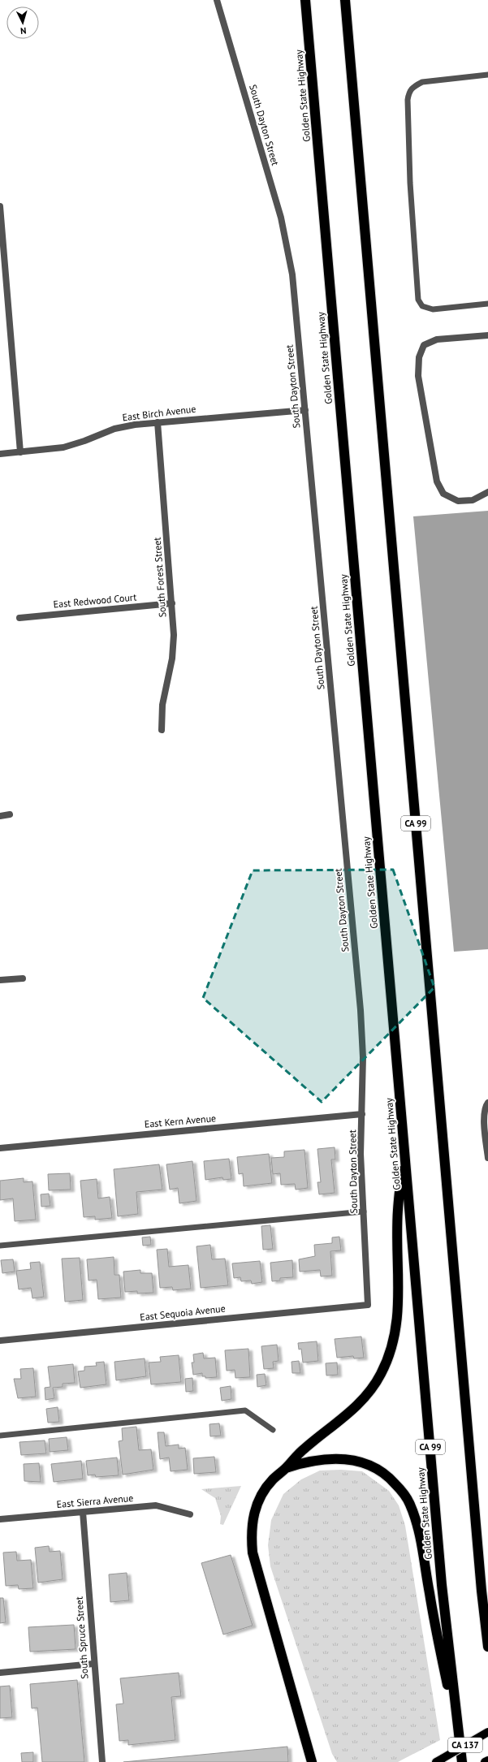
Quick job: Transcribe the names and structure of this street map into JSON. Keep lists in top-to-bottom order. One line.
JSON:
{"streets":{"highway":["Golden State Highway","CA 99"],"main road":["CA 137"],"street":["South Dayton Street","East Birch Avenue","South Forest Street","East Redwood Court","East Kern Avenue","East Sequoia Avenue","East Sierra Avenue","South Spruce Street"]},"crossings":[["South Dayton Street","East Birch Avenue"],["South Dayton Street","East Kern Avenue"],["South Dayton Street","East Sequoia Avenue"],["East Birch Avenue","South Forest Street"],["South Forest Street","East Redwood Court"],["East Sierra Avenue","South Spruce Street"]],"north":"bottom"}
